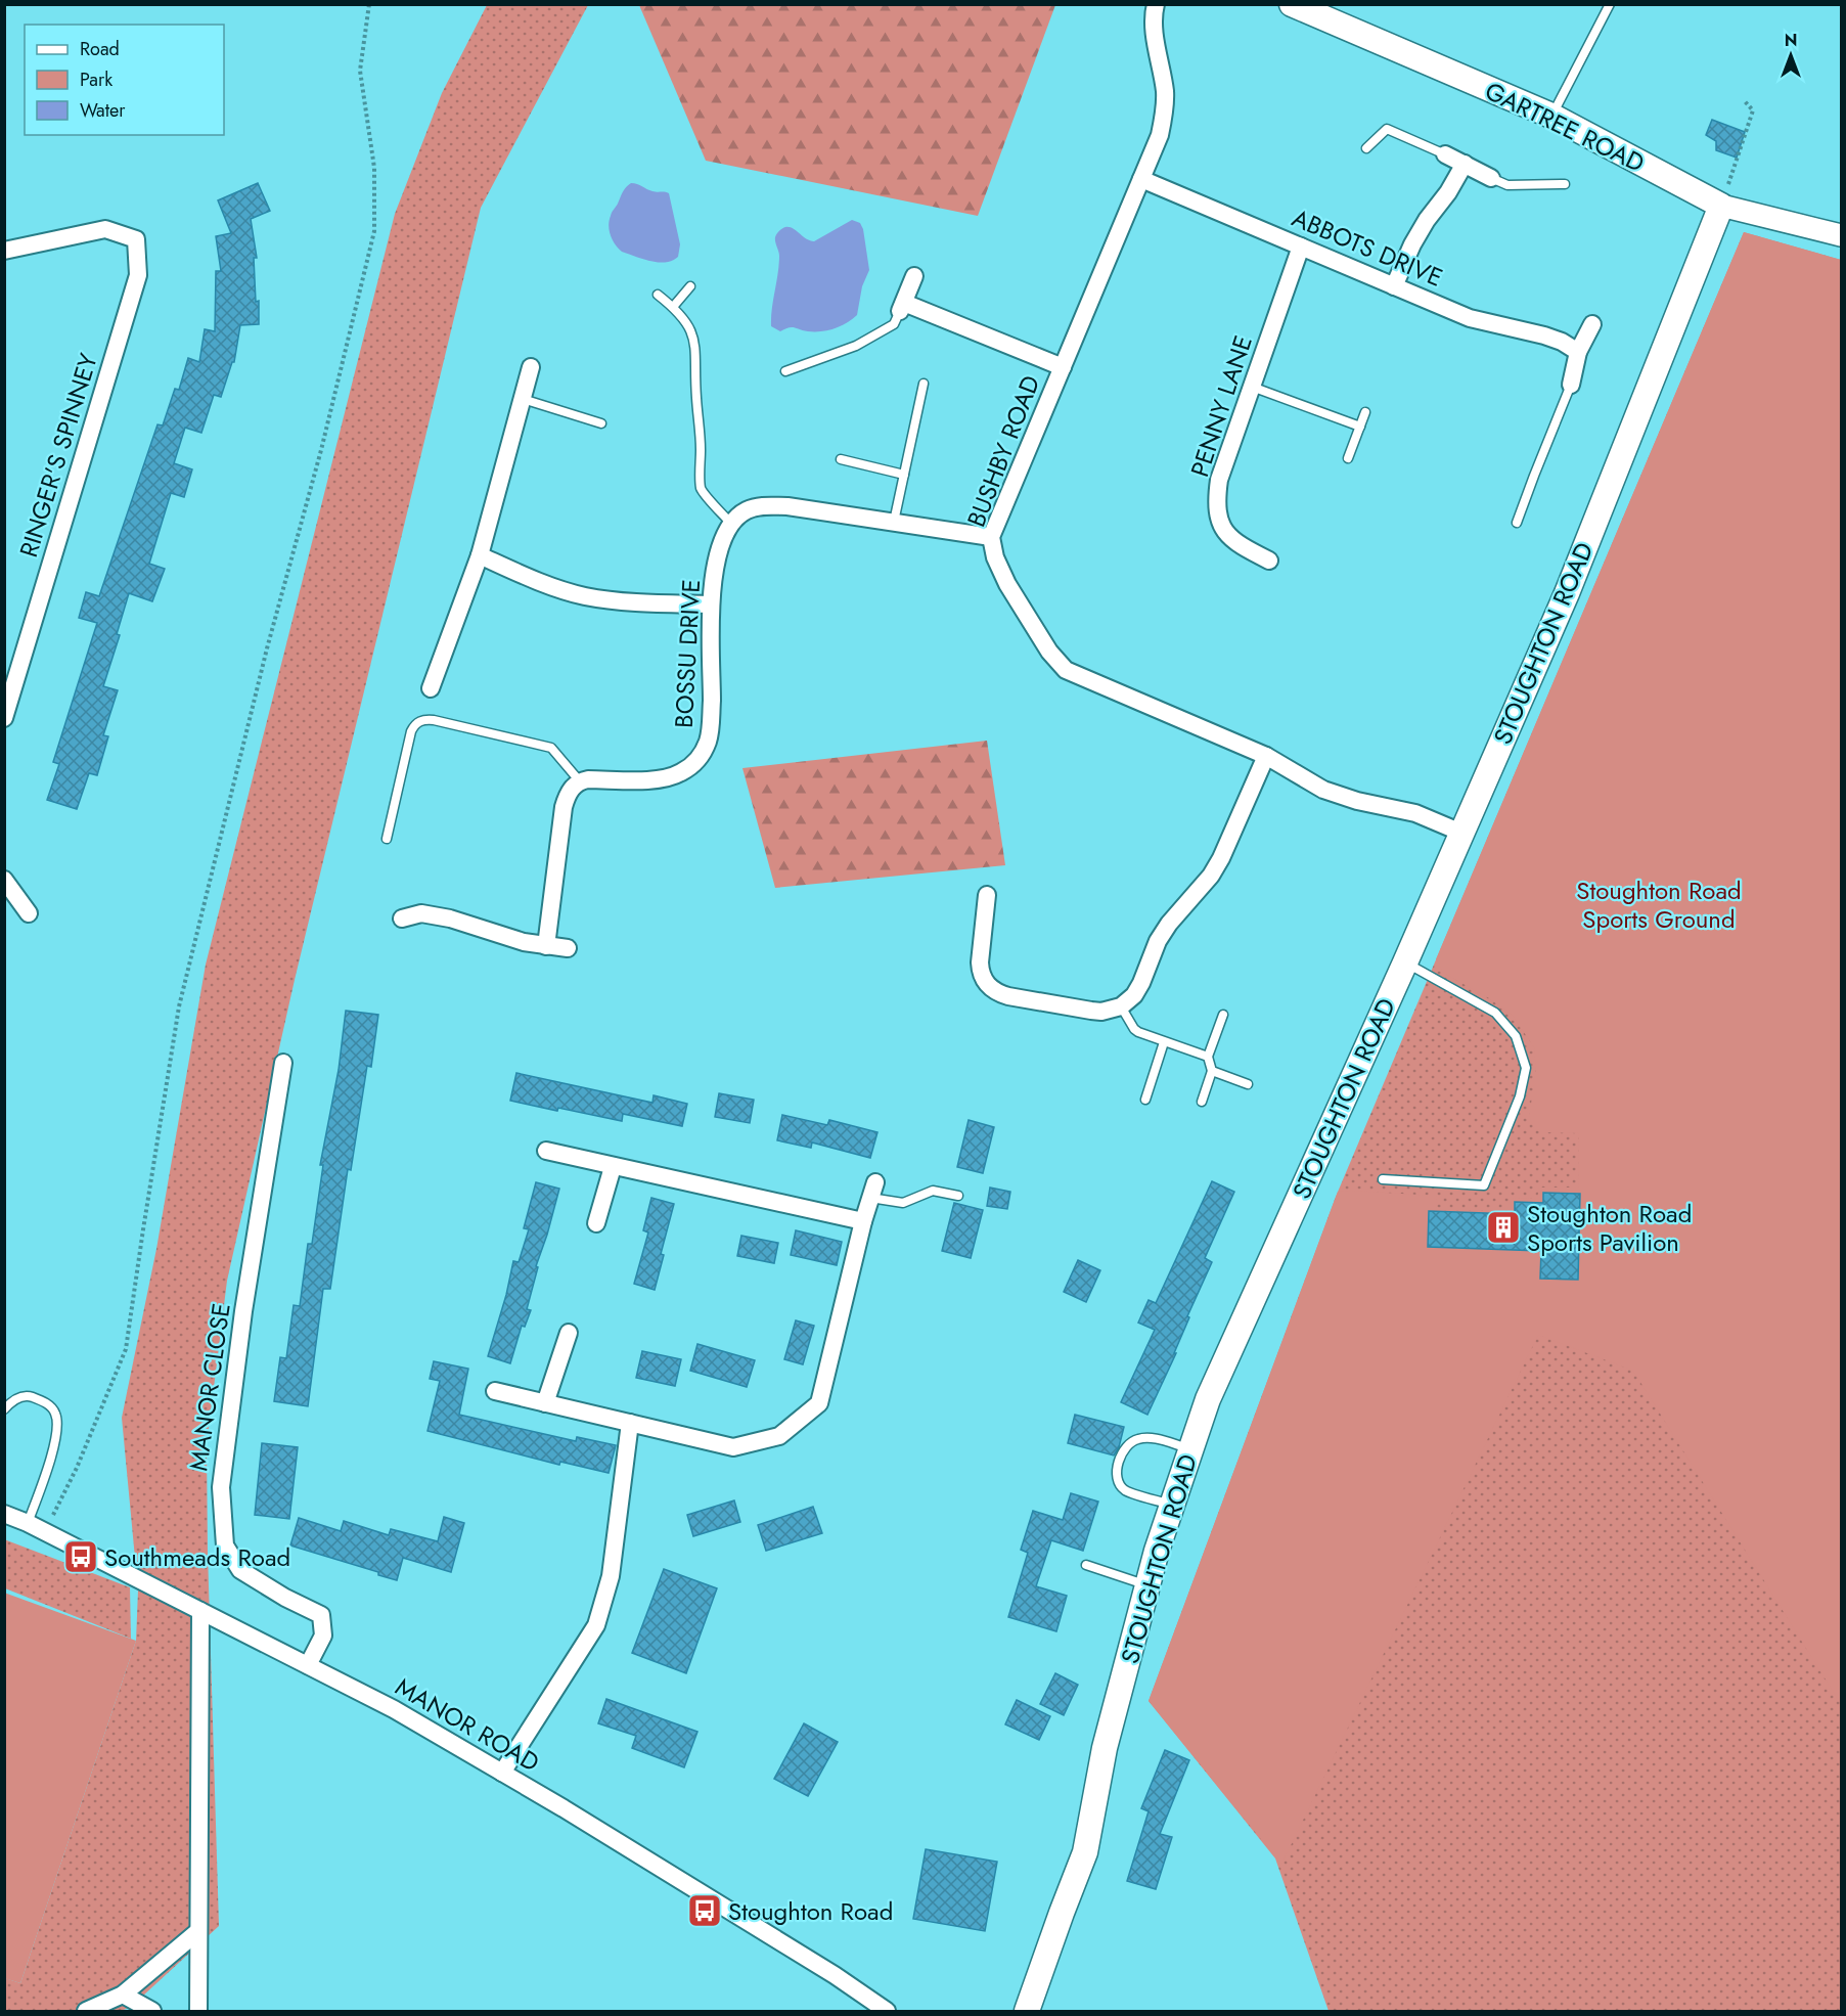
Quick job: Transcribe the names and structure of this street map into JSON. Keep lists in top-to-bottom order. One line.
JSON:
{"streets":{"main road":["GARTREE ROAD","STOUGHTON ROAD"],"street":["ABBOTS DRIVE","PENNY LANE","BUSHBY ROAD","RINGER'S SPINNEY","BOSSU DRIVE","MANOR CLOSE","MANOR ROAD"]},"crossings":[["GARTREE ROAD","STOUGHTON ROAD"],["ABBOTS DRIVE","PENNY LANE"],["ABBOTS DRIVE","BUSHBY ROAD"],["BUSHBY ROAD","STOUGHTON ROAD"],["MANOR CLOSE","MANOR ROAD"]],"parks":["Stoughton Road Sports Ground"],"places":{"building":["Stoughton Road Sports Pavilion"],"bus stop":["Southmeads Road","Stoughton Road"]},"legend":["Road","Park","Water"],"north":"top"}
